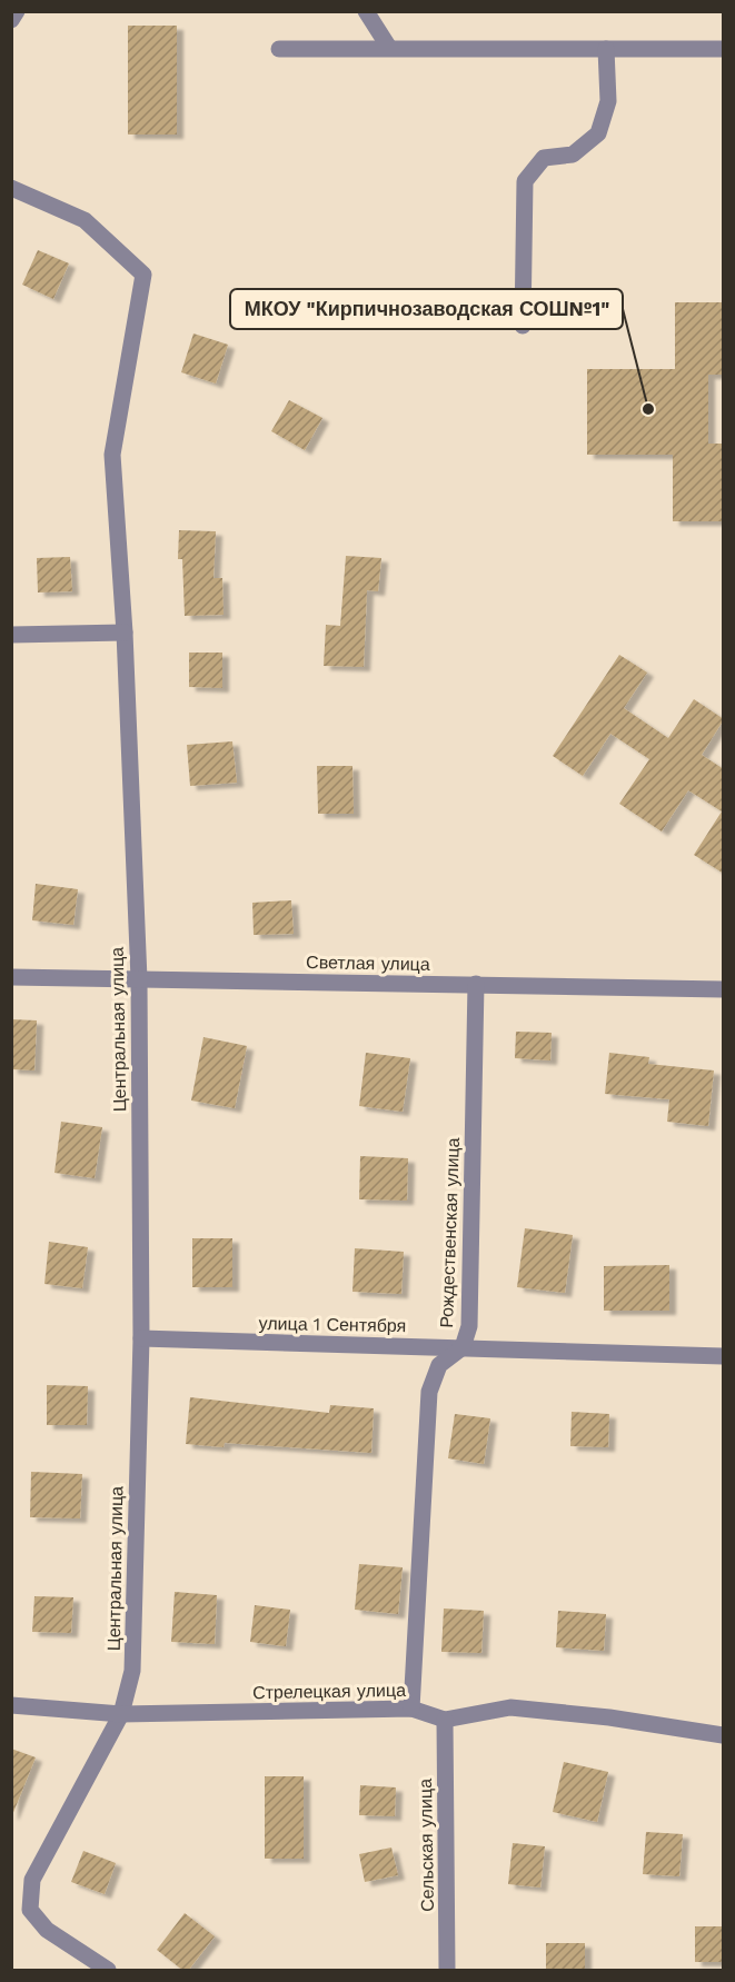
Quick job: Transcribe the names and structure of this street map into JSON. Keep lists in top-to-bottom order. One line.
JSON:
{"streets":{"street":["Светлая улица","Центральная улица","Рождественская улица","улица 1 Сентября","Стрелецкая улица","Сельская улица"]},"crossings":[["Светлая улица","Центральная улица"],["Светлая улица","Рождественская улица"],["Центральная улица","улица 1 Сентября"],["Центральная улица","Стрелецкая улица"],["Рождественская улица","улица 1 Сентября"],["Рождественская улица","Стрелецкая улица"],["Стрелецкая улица","Сельская улица"]],"places":["МКОУ \"Кирпичнозаводская СОШ№1\""]}
